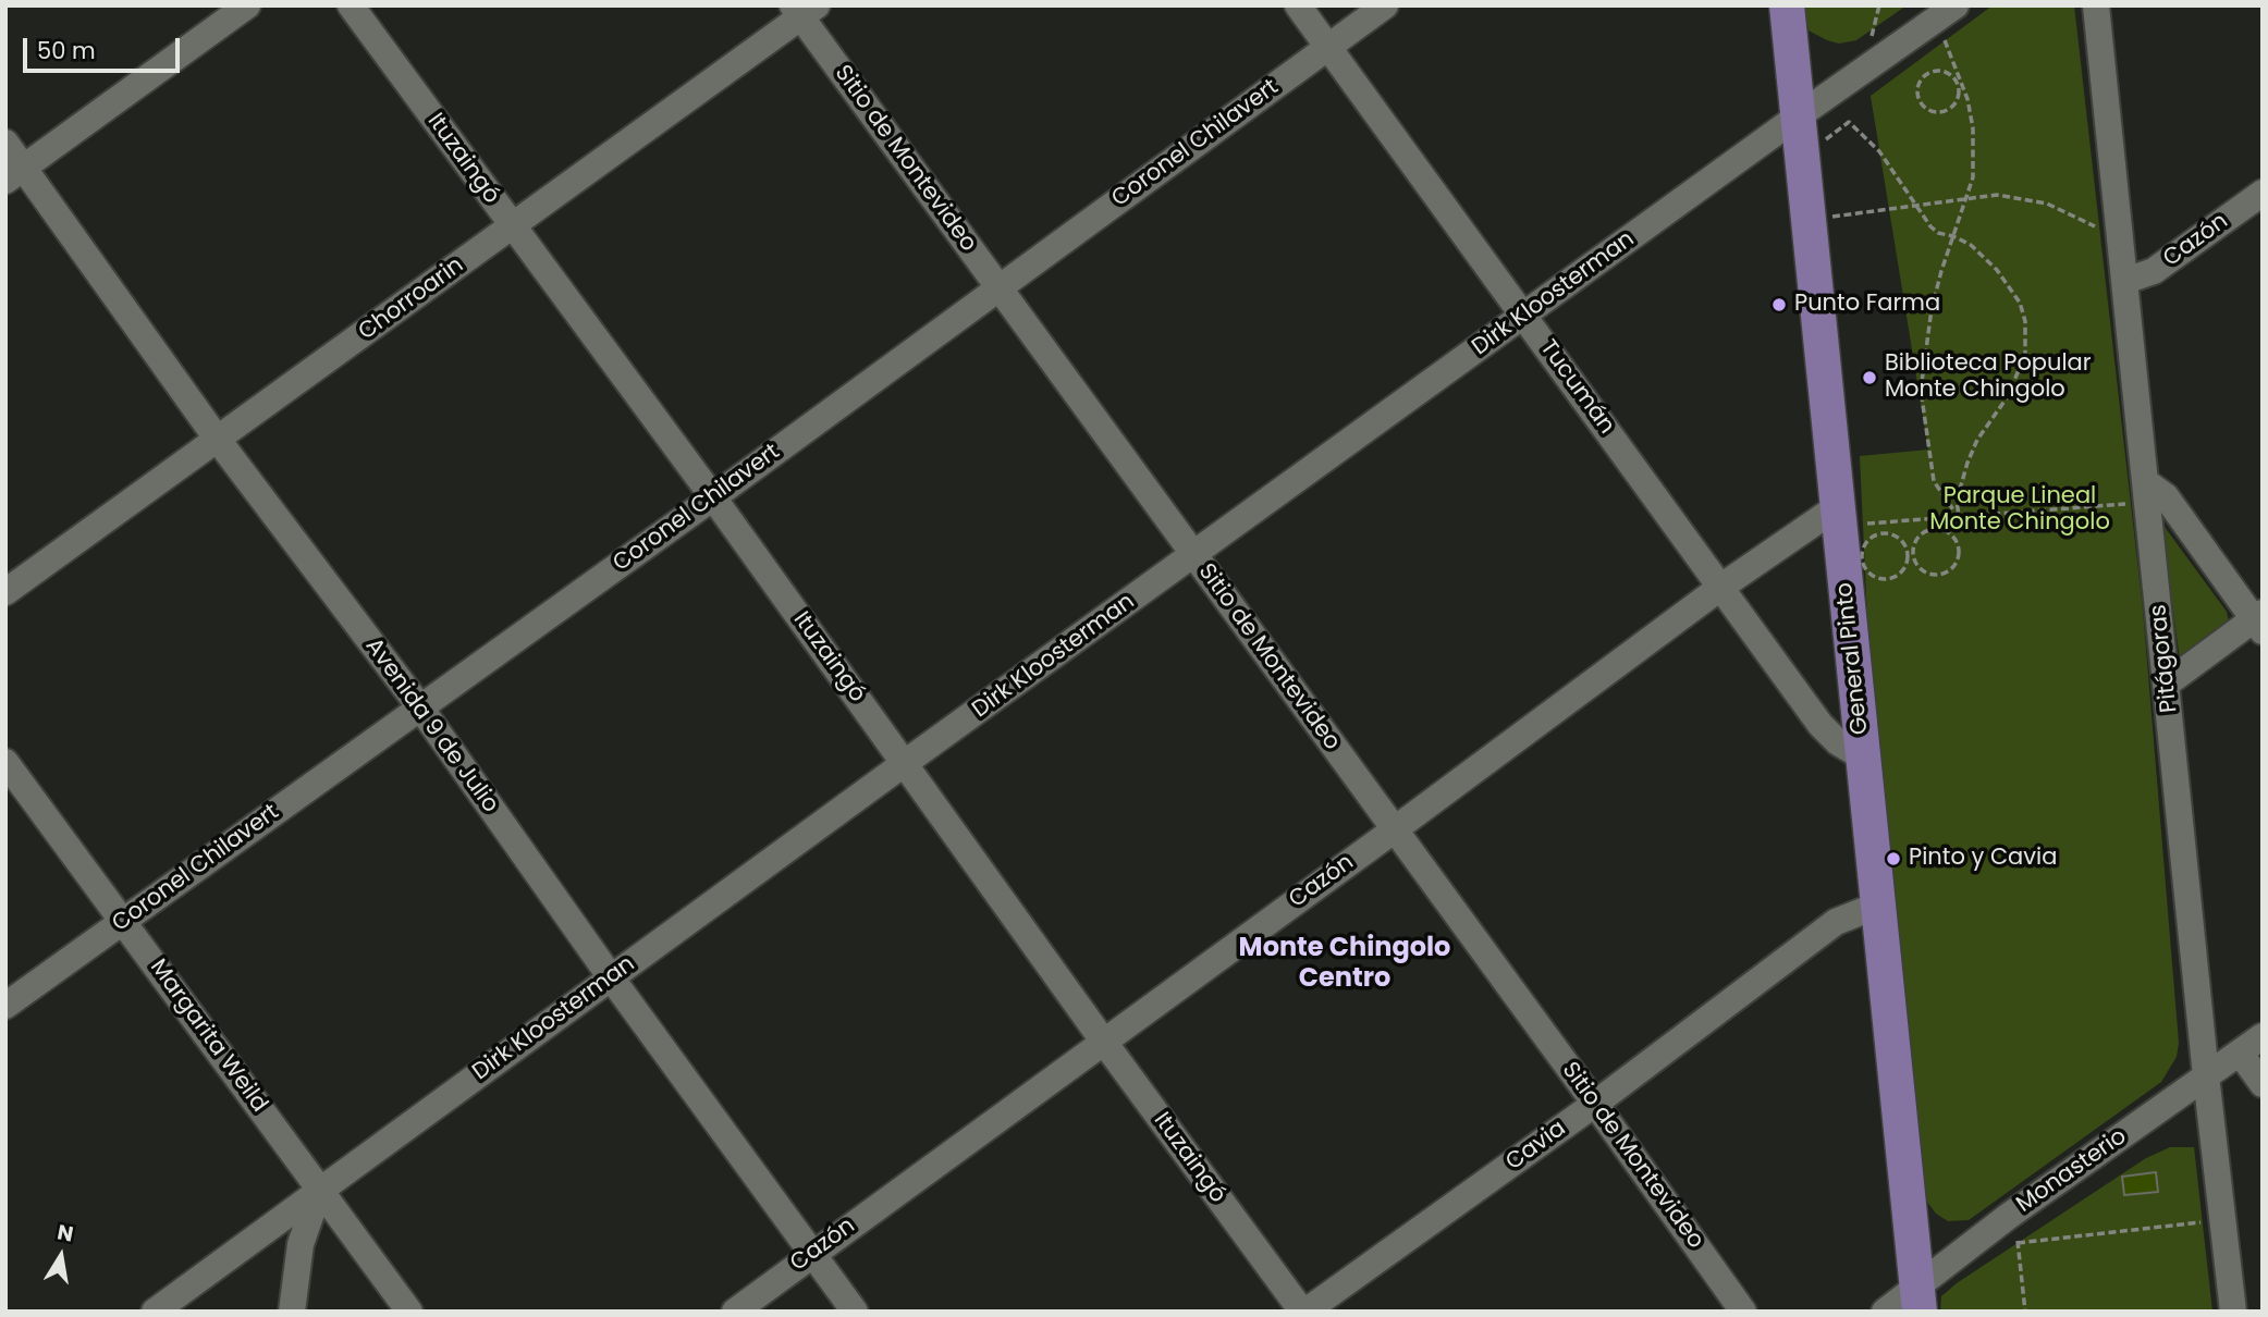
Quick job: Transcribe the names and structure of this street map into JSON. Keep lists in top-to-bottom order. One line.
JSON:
{"streets":{"main road":["General Pinto"],"street":["Coronel Chilavert","Ituzaingó","Sitio de Montevideo","Cazón","Dirk Kloosterman","Chorroarin","Tucumán","Pitágoras","Avenida 9 de Julio","Margarita Weild","Cavia","Monasterio"]},"crossings":[["Coronel Chilavert","Ituzaingó"],["Coronel Chilavert","Sitio de Montevideo"],["Coronel Chilavert","Tucumán"],["Coronel Chilavert","Avenida 9 de Julio"],["Coronel Chilavert","Margarita Weild"],["Ituzaingó","Cazón"],["Ituzaingó","Dirk Kloosterman"],["Ituzaingó","Chorroarin"],["Ituzaingó","Cavia"],["Sitio de Montevideo","Cazón"],["Sitio de Montevideo","Dirk Kloosterman"],["Sitio de Montevideo","Chorroarin"],["Sitio de Montevideo","Cavia"],["Cazón","Tucumán"],["Cazón","General Pinto"],["Cazón","Pitágoras"],["Cazón","Avenida 9 de Julio"],["Dirk Kloosterman","Tucumán"],["Dirk Kloosterman","General Pinto"],["Dirk Kloosterman","Avenida 9 de Julio"],["Dirk Kloosterman","Margarita Weild"],["Chorroarin","Avenida 9 de Julio"],["Tucumán","General Pinto"],["General Pinto","Cavia"],["General Pinto","Monasterio"],["Pitágoras","Monasterio"]],"districts":["Monte Chingolo Centro"],"parks":["Parque Lineal Monte Chingolo"],"places":["Punto Farma","Biblioteca Popular Monte Chingolo","Pinto y Cavia"],"scale_bar":"50 m","north":"top"}
